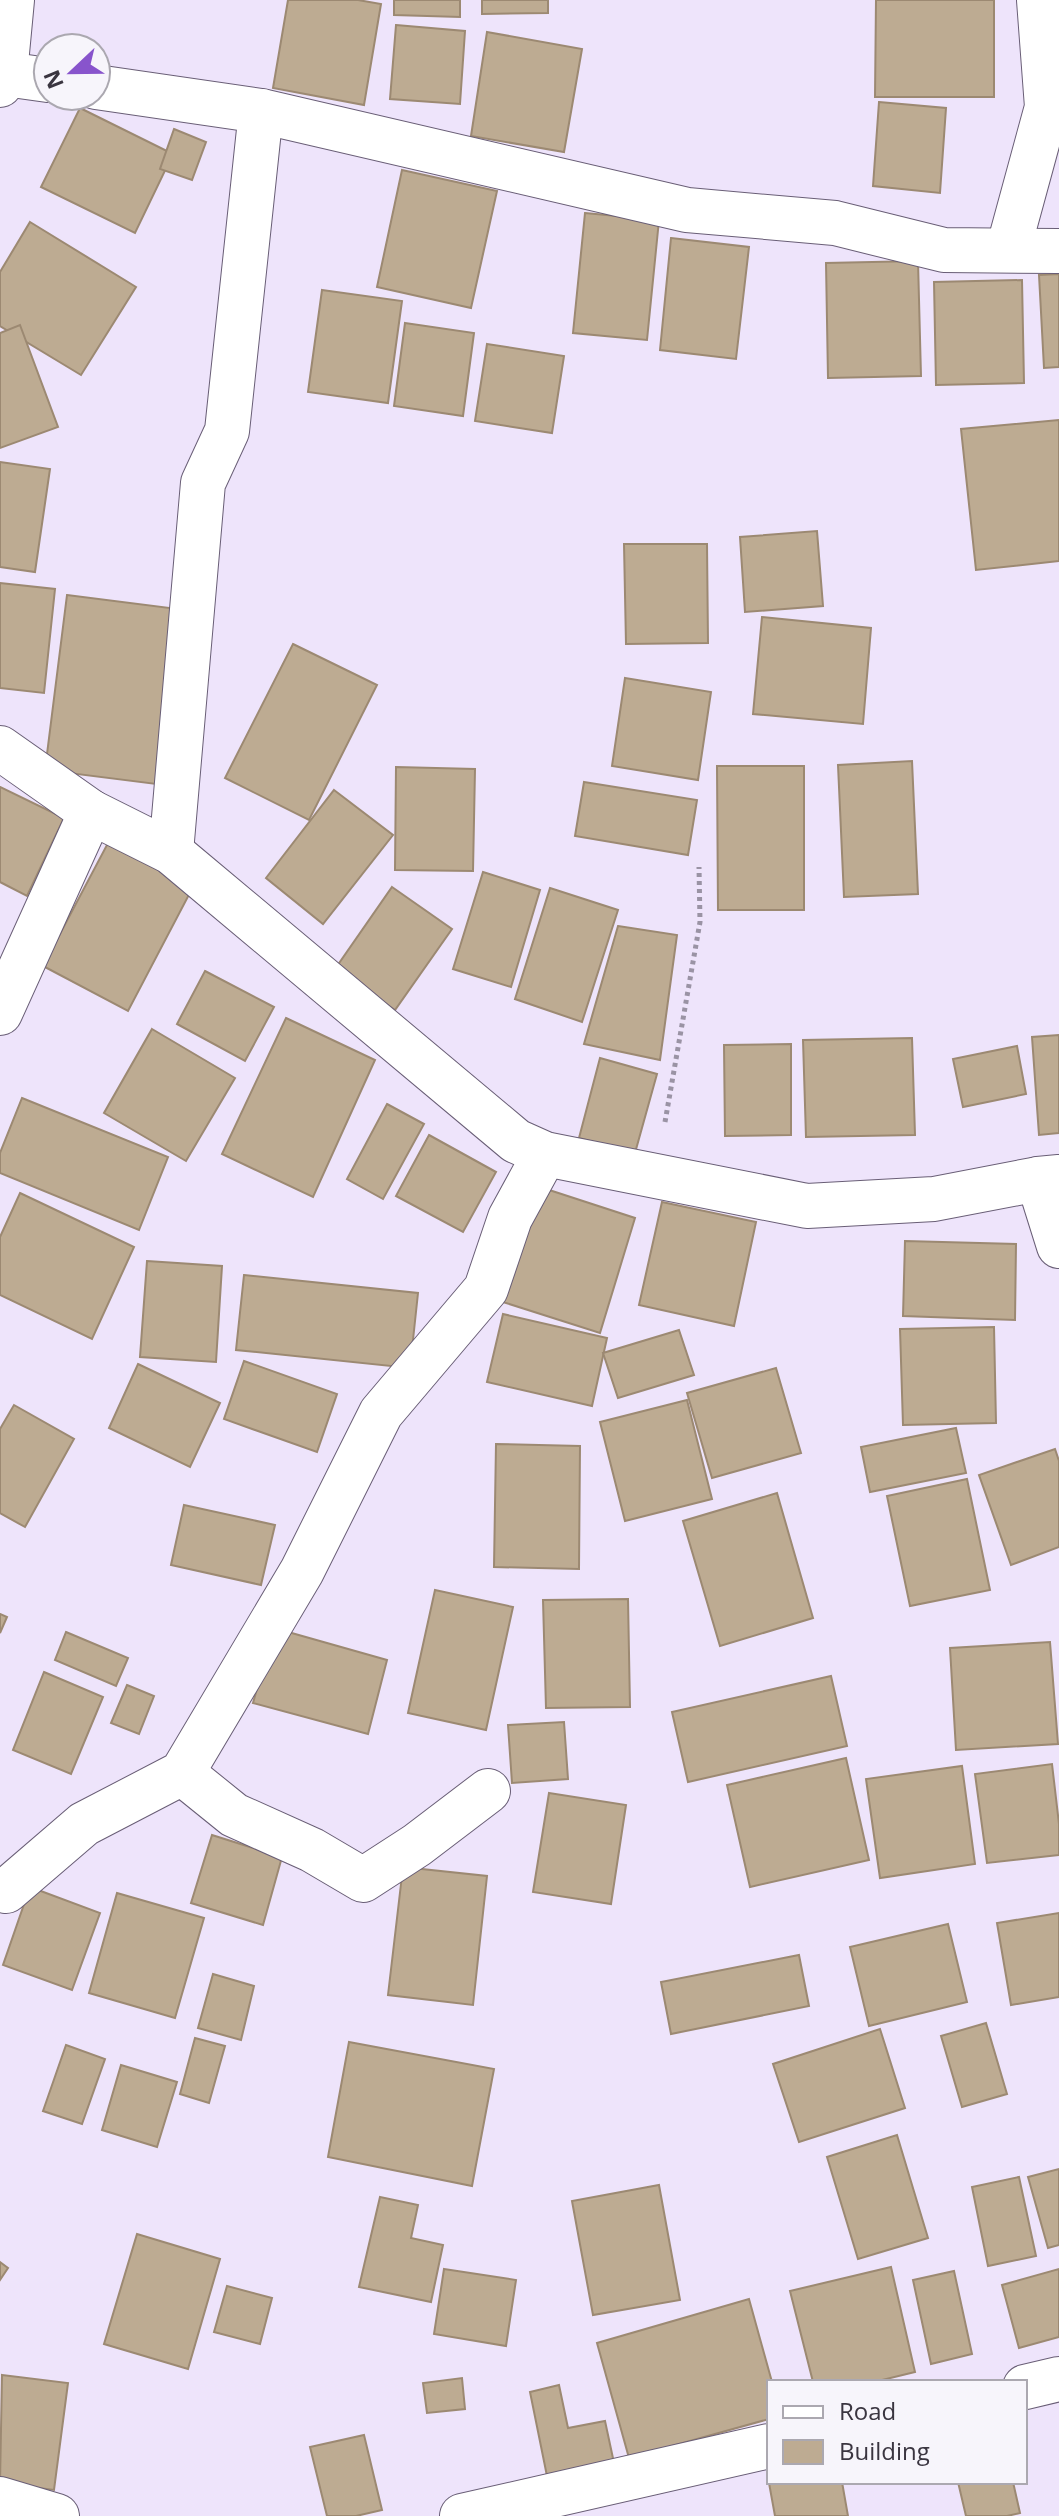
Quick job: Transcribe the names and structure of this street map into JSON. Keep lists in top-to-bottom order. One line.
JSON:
{"legend":["Road","Building"],"north":"left"}
